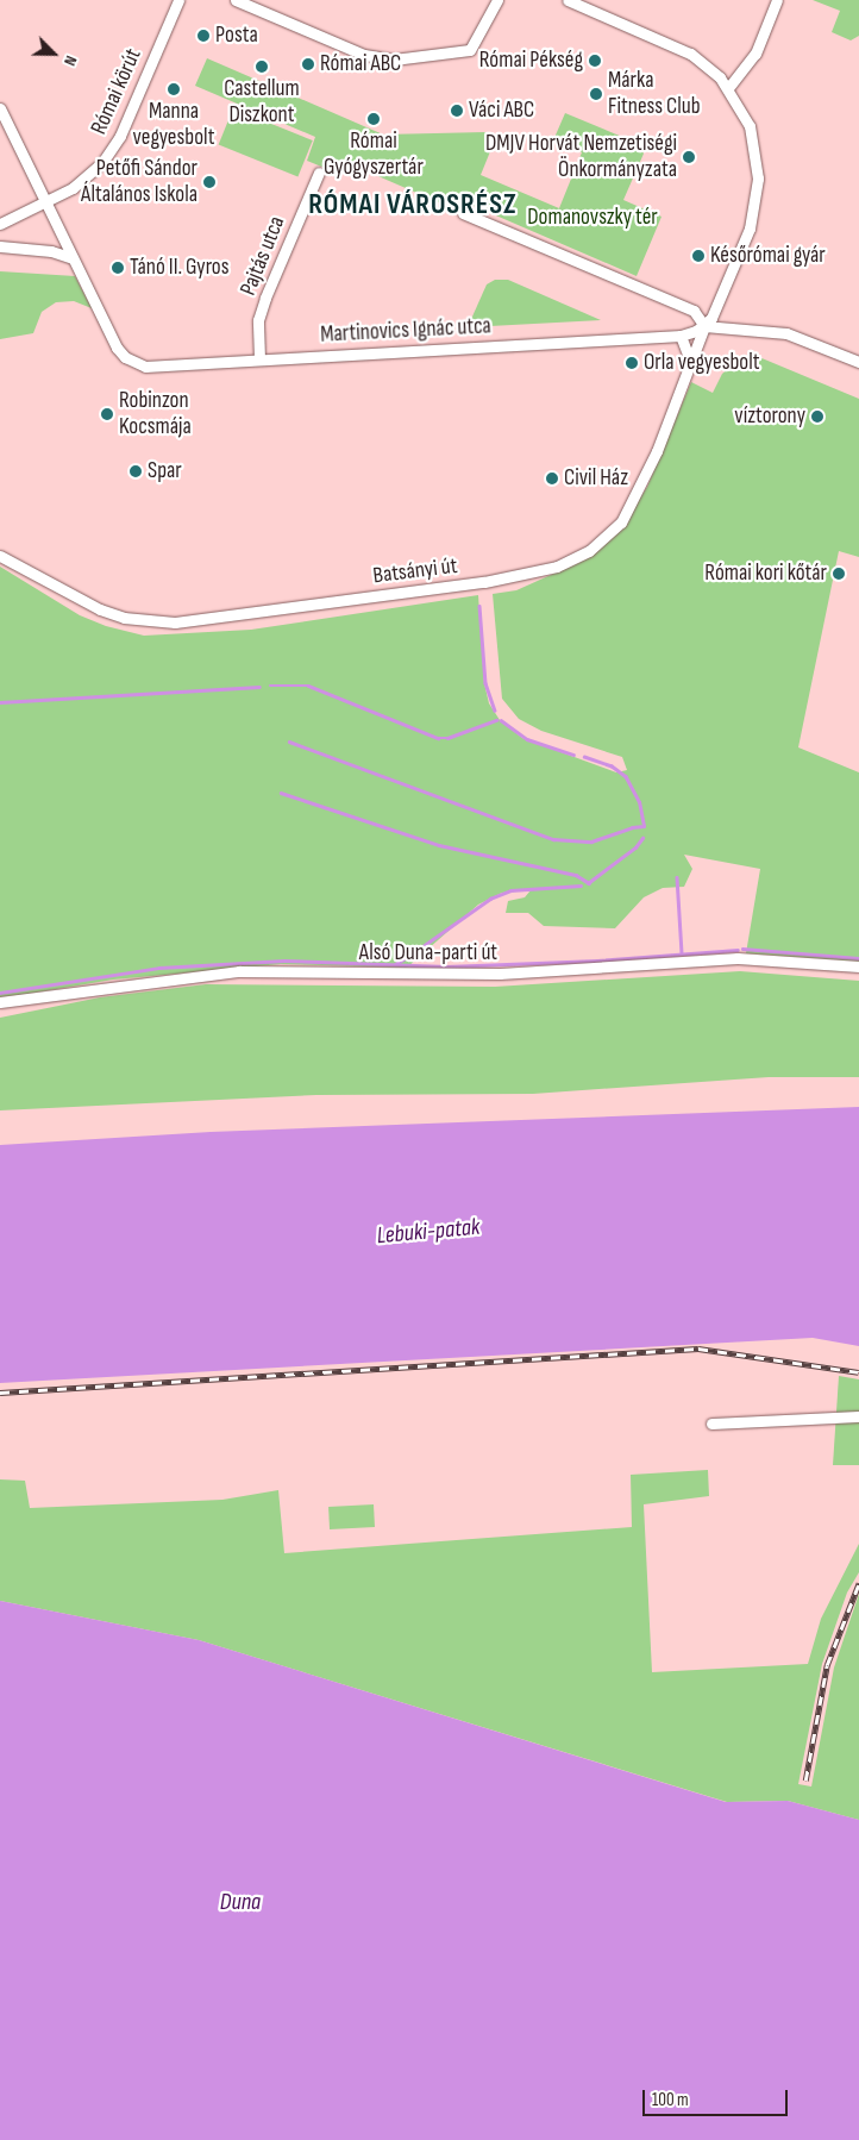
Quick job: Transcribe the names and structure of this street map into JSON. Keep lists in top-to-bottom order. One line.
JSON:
{"streets":{"street":["Római körút","Pajtás utca","Martinovics Ignác utca","Batsányi út","Alsó Duna-parti út"]},"crossings":[["Pajtás utca","Martinovics Ignác utca"],["Martinovics Ignác utca","Batsányi út"]],"districts":["RÓMAI VÁROSRÉSZ"],"water":["Lebuki-patak","Duna"],"parks":["Domanovszky tér"],"places":["Posta","Római Pékség","Római ABC","Castellum Diszkont","Manna vegyesbolt","Márka Fitness Club","Váci ABC","Római Gyógyszertár","DMJV Horvát Nemzetiségi Önkormányzata","Petőfi Sándor Általános Iskola","Későrómai gyár","Tánó II. Gyros","Orla vegyesbolt","Robinzon Kocsmája","víztorony","Spar","Civil Ház","Római kori kőtár"],"scale_bar":"100 m","north":"bottom right"}
